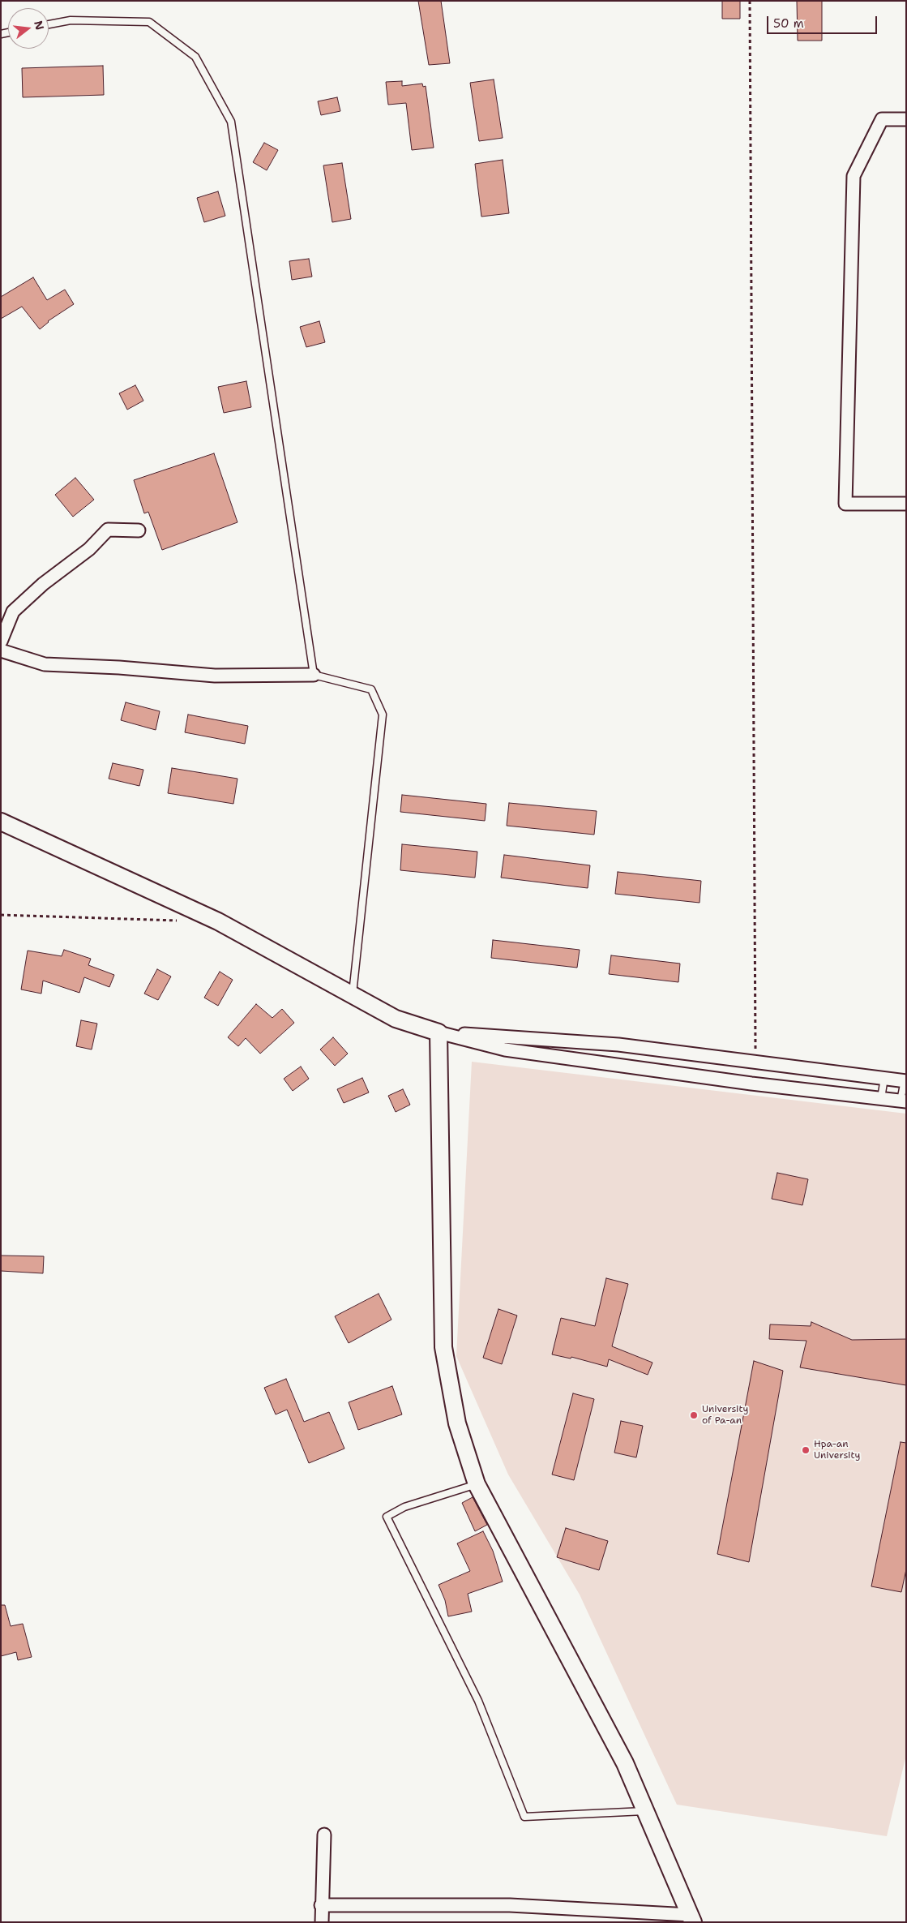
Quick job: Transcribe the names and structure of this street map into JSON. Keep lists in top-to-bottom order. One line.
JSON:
{"places":["University of Pa-an","Hpa-an University"],"scale_bar":"50 m","north":"right"}
